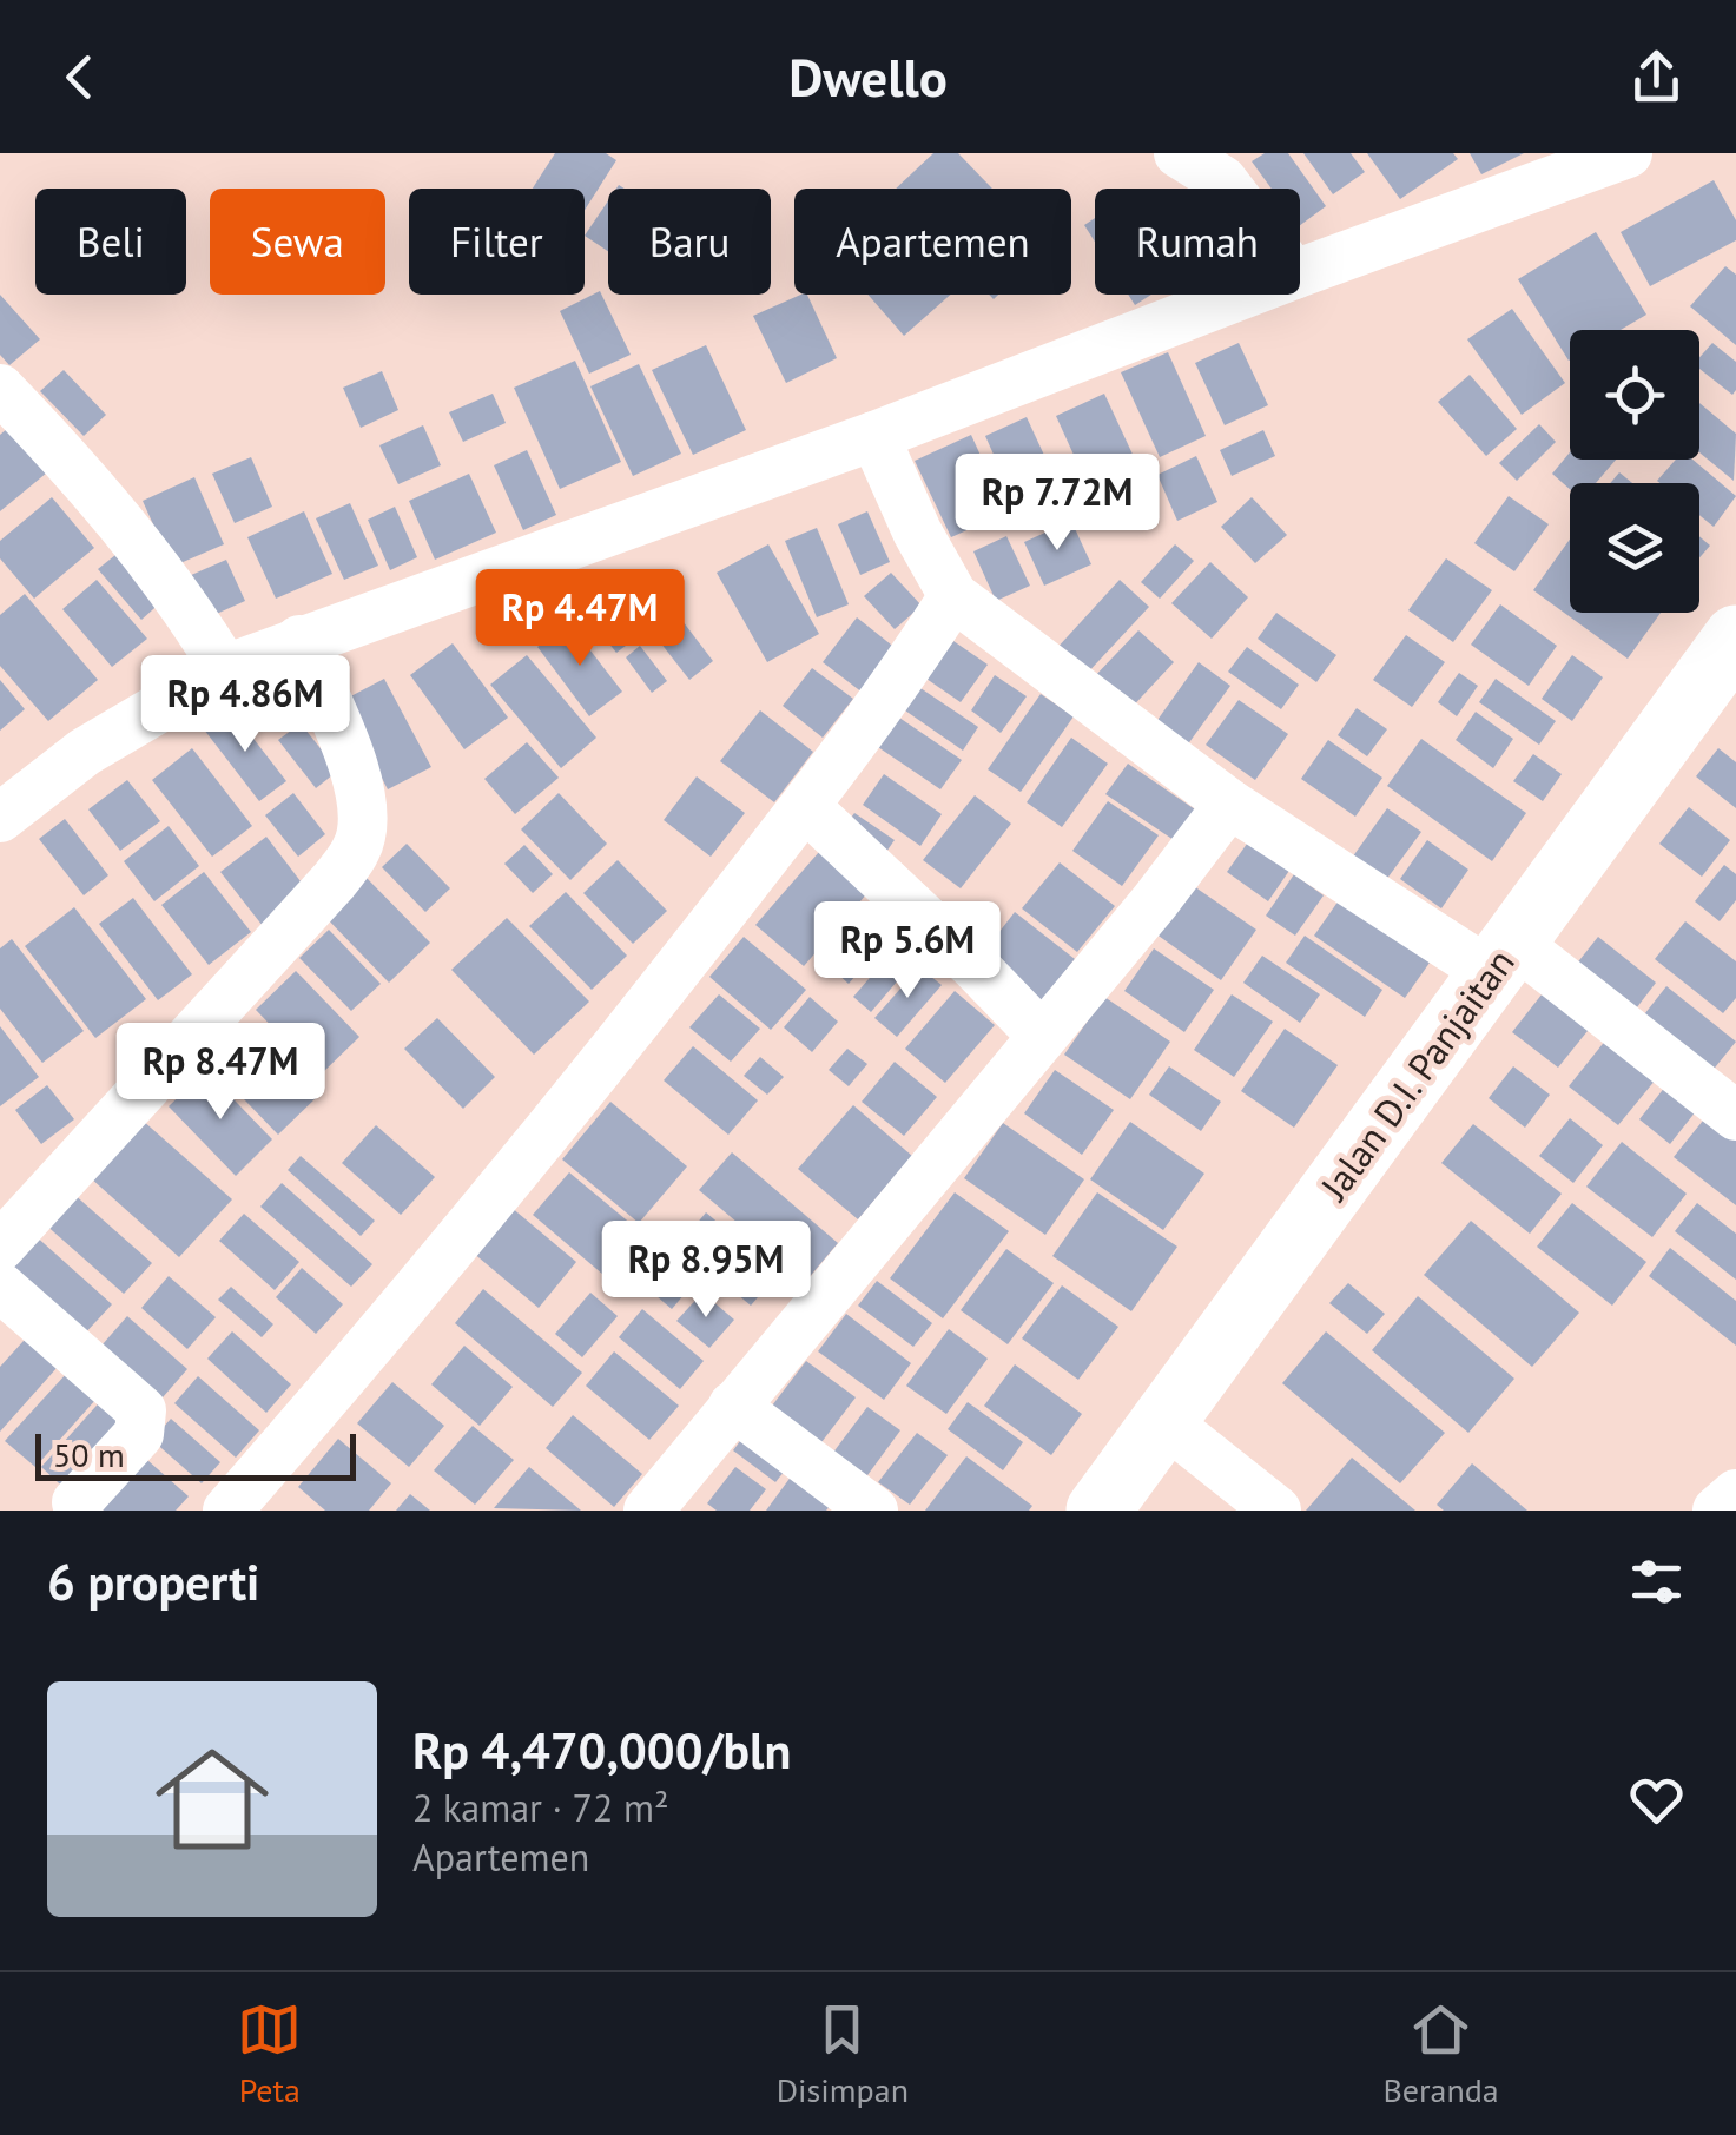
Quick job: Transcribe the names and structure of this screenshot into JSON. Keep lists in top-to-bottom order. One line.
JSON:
{"streets":{"main road":["Jalan D.I. Panjaitan"]},"scale_bar":"50 m","page":{"header":"Dwello","chip":["Beli","Sewa","Filter","Baru","Apartemen","Rumah"],"price":["Rp 7.72M","Rp 4.47M","Rp 4.86M","Rp 5.6M","Rp 8.47M","Rp 8.95M"],"scale":"50 m","heading":"6 properti","list":[{"name":"Rp 4,470,000/bln","note":"2 kamar · 72 m² · Apartemen"}],"tabs":["Peta","Disimpan","Beranda"]}}
